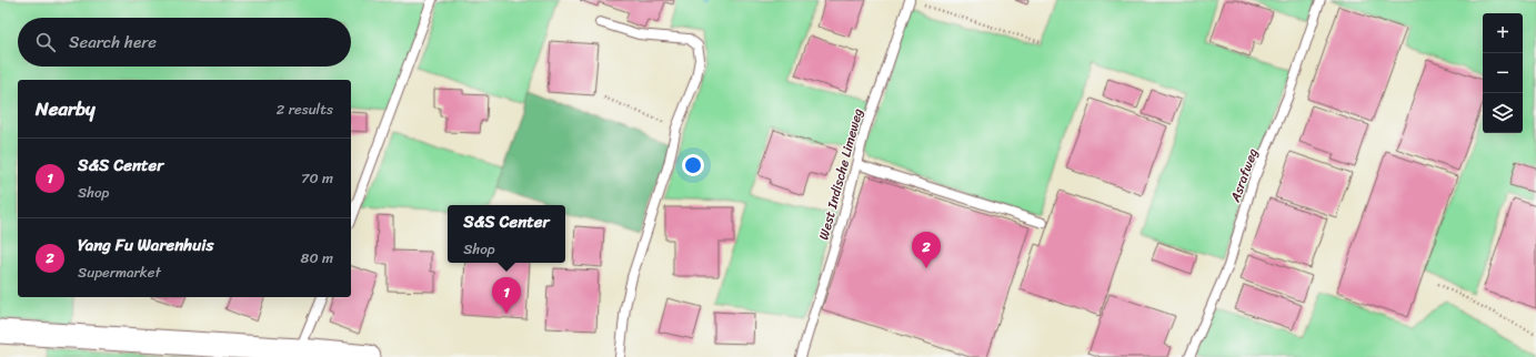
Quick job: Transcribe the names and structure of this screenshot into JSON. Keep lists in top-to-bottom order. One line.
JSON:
{"streets":{"lane":["West Indische Limeweg","Asrafweg"]},"page":{"map_buttons":["+","−"],"search":"Search here","heading":["Nearby","2 results"],"list":[{"mark":"1","name":"S&S Center","note":"Shop","value":"70 m"},{"mark":"2","name":"Yang Fu Warenhuis","note":"Supermarket","value":"80 m"}],"popup":["S&S Center","Shop"],"pins":["2","1"]}}
